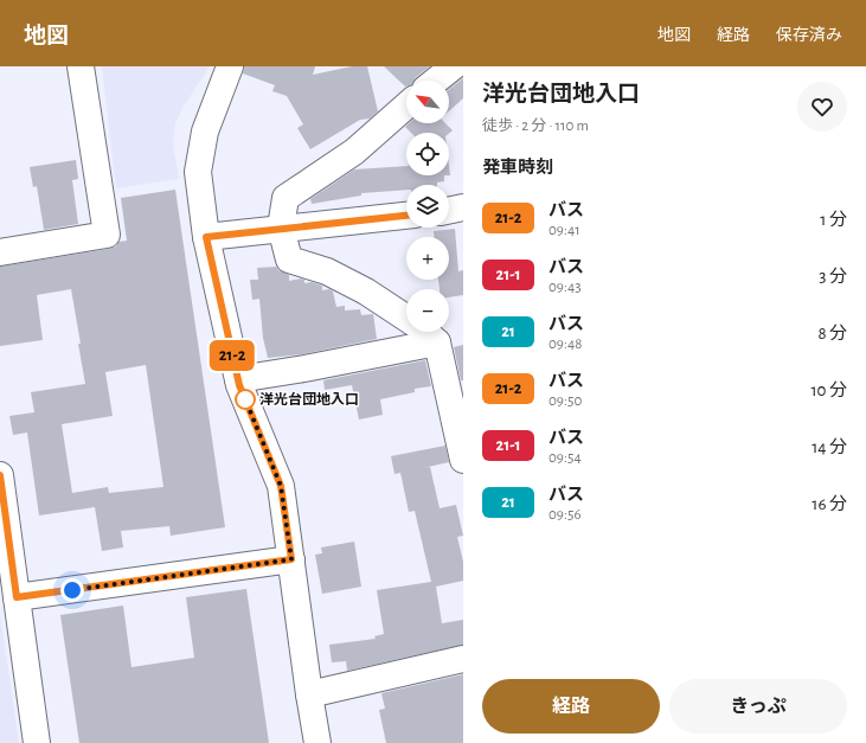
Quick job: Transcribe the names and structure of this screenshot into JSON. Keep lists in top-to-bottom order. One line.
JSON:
{"places":["洋光台団地入口"],"lines":["bus line 21-2"],"north":"top left","page":{"header":"地図","nav":["地図","経路","保存済み"],"on_map":"21-2","heading":[["洋光台団地入口","徒歩 · 2 分 · 110 m"],"発車時刻"],"map_buttons":["+","−"],"list":[{"mark":"21-2","name":"バス","note":"09:41","value":"1 分"},{"mark":"21-1","name":"バス","note":"09:43","value":"3 分"},{"mark":"21","name":"バス","note":"09:48","value":"8 分"},{"mark":"21-2","name":"バス","note":"09:50","value":"10 分"},{"mark":"21-1","name":"バス","note":"09:54","value":"14 分"},{"mark":"21","name":"バス","note":"09:56","value":"16 分"}],"buttons":["経路","きっぷ"]}}
